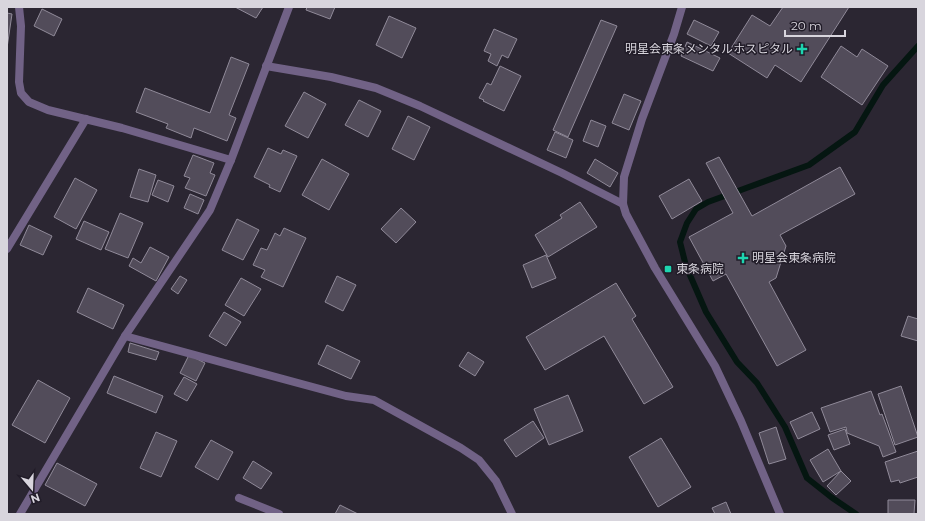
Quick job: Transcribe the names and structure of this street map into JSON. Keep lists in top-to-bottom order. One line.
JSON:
{"places":{"health":["明星会東条メンタルホスピタル","明星会東条病院"],"transit":["東条病院"]},"scale_bar":"20 m","north":"bottom"}
